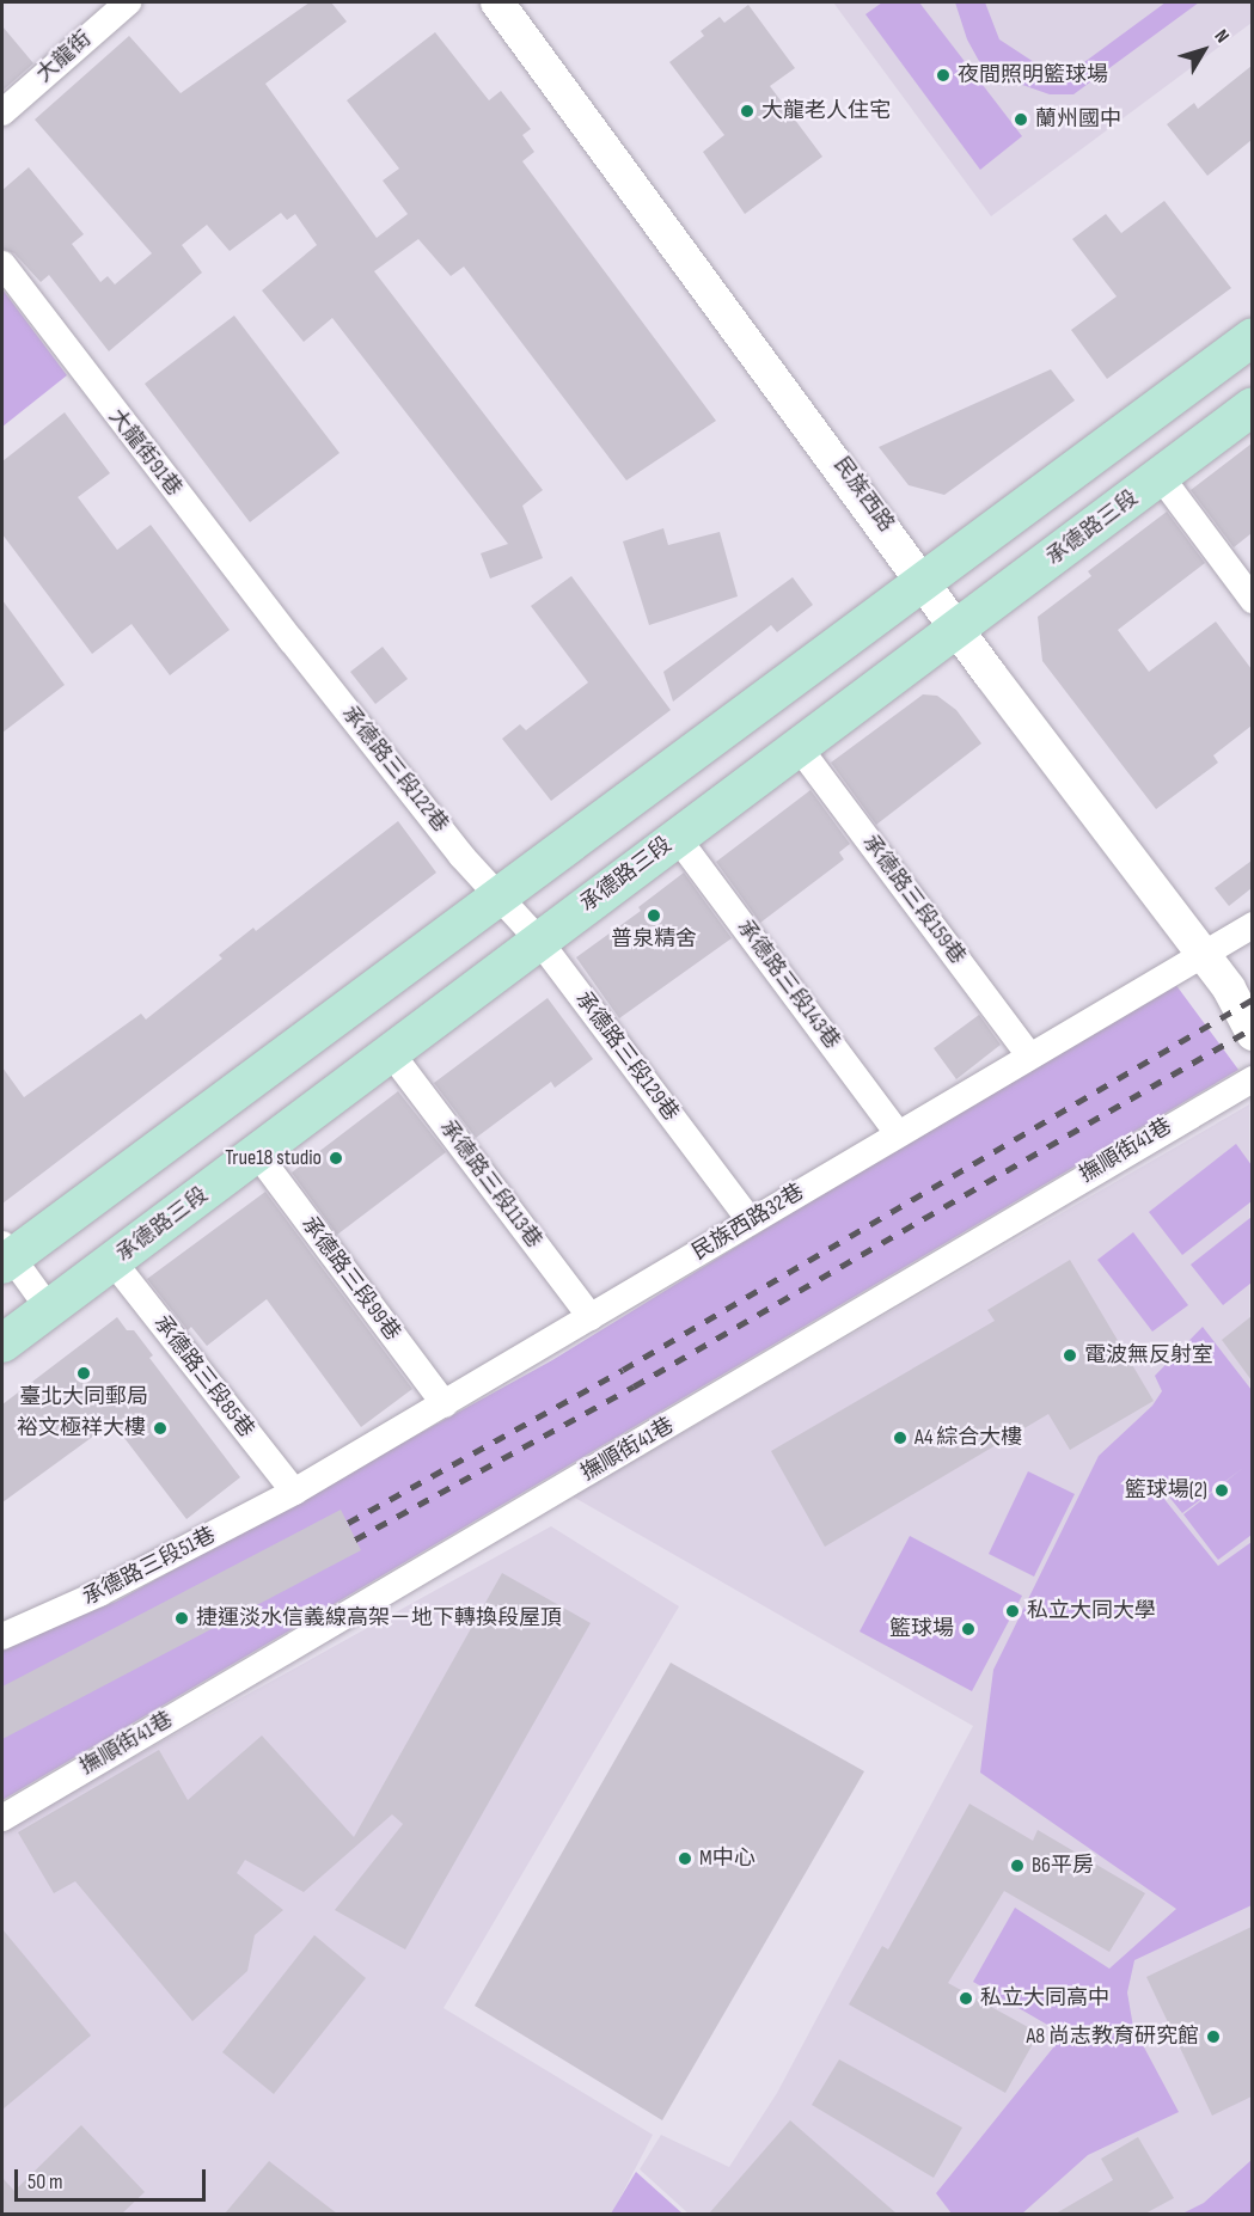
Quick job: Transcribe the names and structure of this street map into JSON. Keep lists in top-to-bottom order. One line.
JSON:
{"streets":{"main road":["承德路三段"],"street":["大龍街","大龍街91巷","民族西路","承德路三段122巷","承德路三段159巷","承德路三段143巷","承德路三段129巷","撫順街41巷","承德路三段113巷","民族西路32巷","承德路三段99巷","承德路三段85巷","承德路三段51巷"]},"crossings":[["大龍街91巷","承德路三段122巷"],["民族西路","承德路三段"],["民族西路","民族西路32巷"],["承德路三段","承德路三段159巷"],["承德路三段","承德路三段143巷"],["承德路三段","承德路三段129巷"],["承德路三段","承德路三段113巷"],["承德路三段","承德路三段99巷"],["承德路三段","承德路三段85巷"],["承德路三段122巷","承德路三段129巷"],["承德路三段159巷","民族西路32巷"],["承德路三段143巷","民族西路32巷"],["承德路三段129巷","民族西路32巷"],["承德路三段113巷","民族西路32巷"],["民族西路32巷","承德路三段99巷"],["民族西路32巷","承德路三段85巷"],["民族西路32巷","承德路三段51巷"],["承德路三段85巷","承德路三段51巷"]],"places":["夜間照明籃球場","大龍老人住宅","蘭州國中","普泉精舍","True18 studio","電波無反射室","臺北大同郵局","裕文極祥大樓","A4 綜合大樓","籃球場(2)","私立大同大學","捷運淡水信義線高架－地下轉換段屋頂","籃球場","M中心","B6平房","私立大同高中","A8 尚志教育研究館"],"scale_bar":"50 m","north":"top right"}
